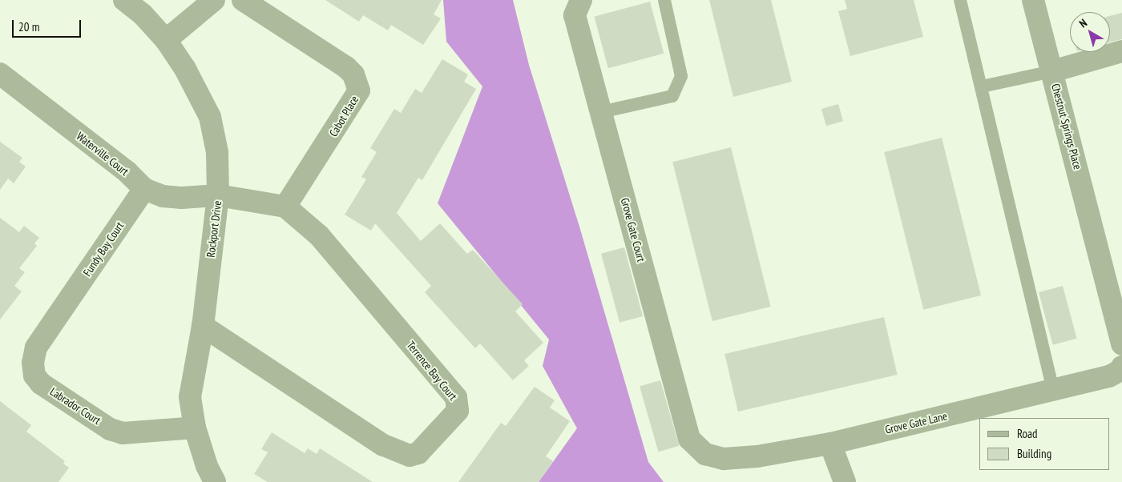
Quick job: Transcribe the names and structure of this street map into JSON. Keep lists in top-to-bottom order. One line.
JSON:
{"streets":{"street":["Cabot Place","Chestnut Springs Place","Waterville Court","Rockport Drive","Grove Gate Court","Fundy Bay Court","Terrence Bay Court","Labrador Court","Grove Gate Lane"]},"crossings":[["Cabot Place","Terrence Bay Court"],["Waterville Court","Rockport Drive"],["Waterville Court","Fundy Bay Court"],["Rockport Drive","Terrence Bay Court"],["Rockport Drive","Labrador Court"],["Grove Gate Court","Grove Gate Lane"],["Fundy Bay Court","Labrador Court"]],"legend":["Road","Building"],"scale_bar":"20 m","north":"top left"}
